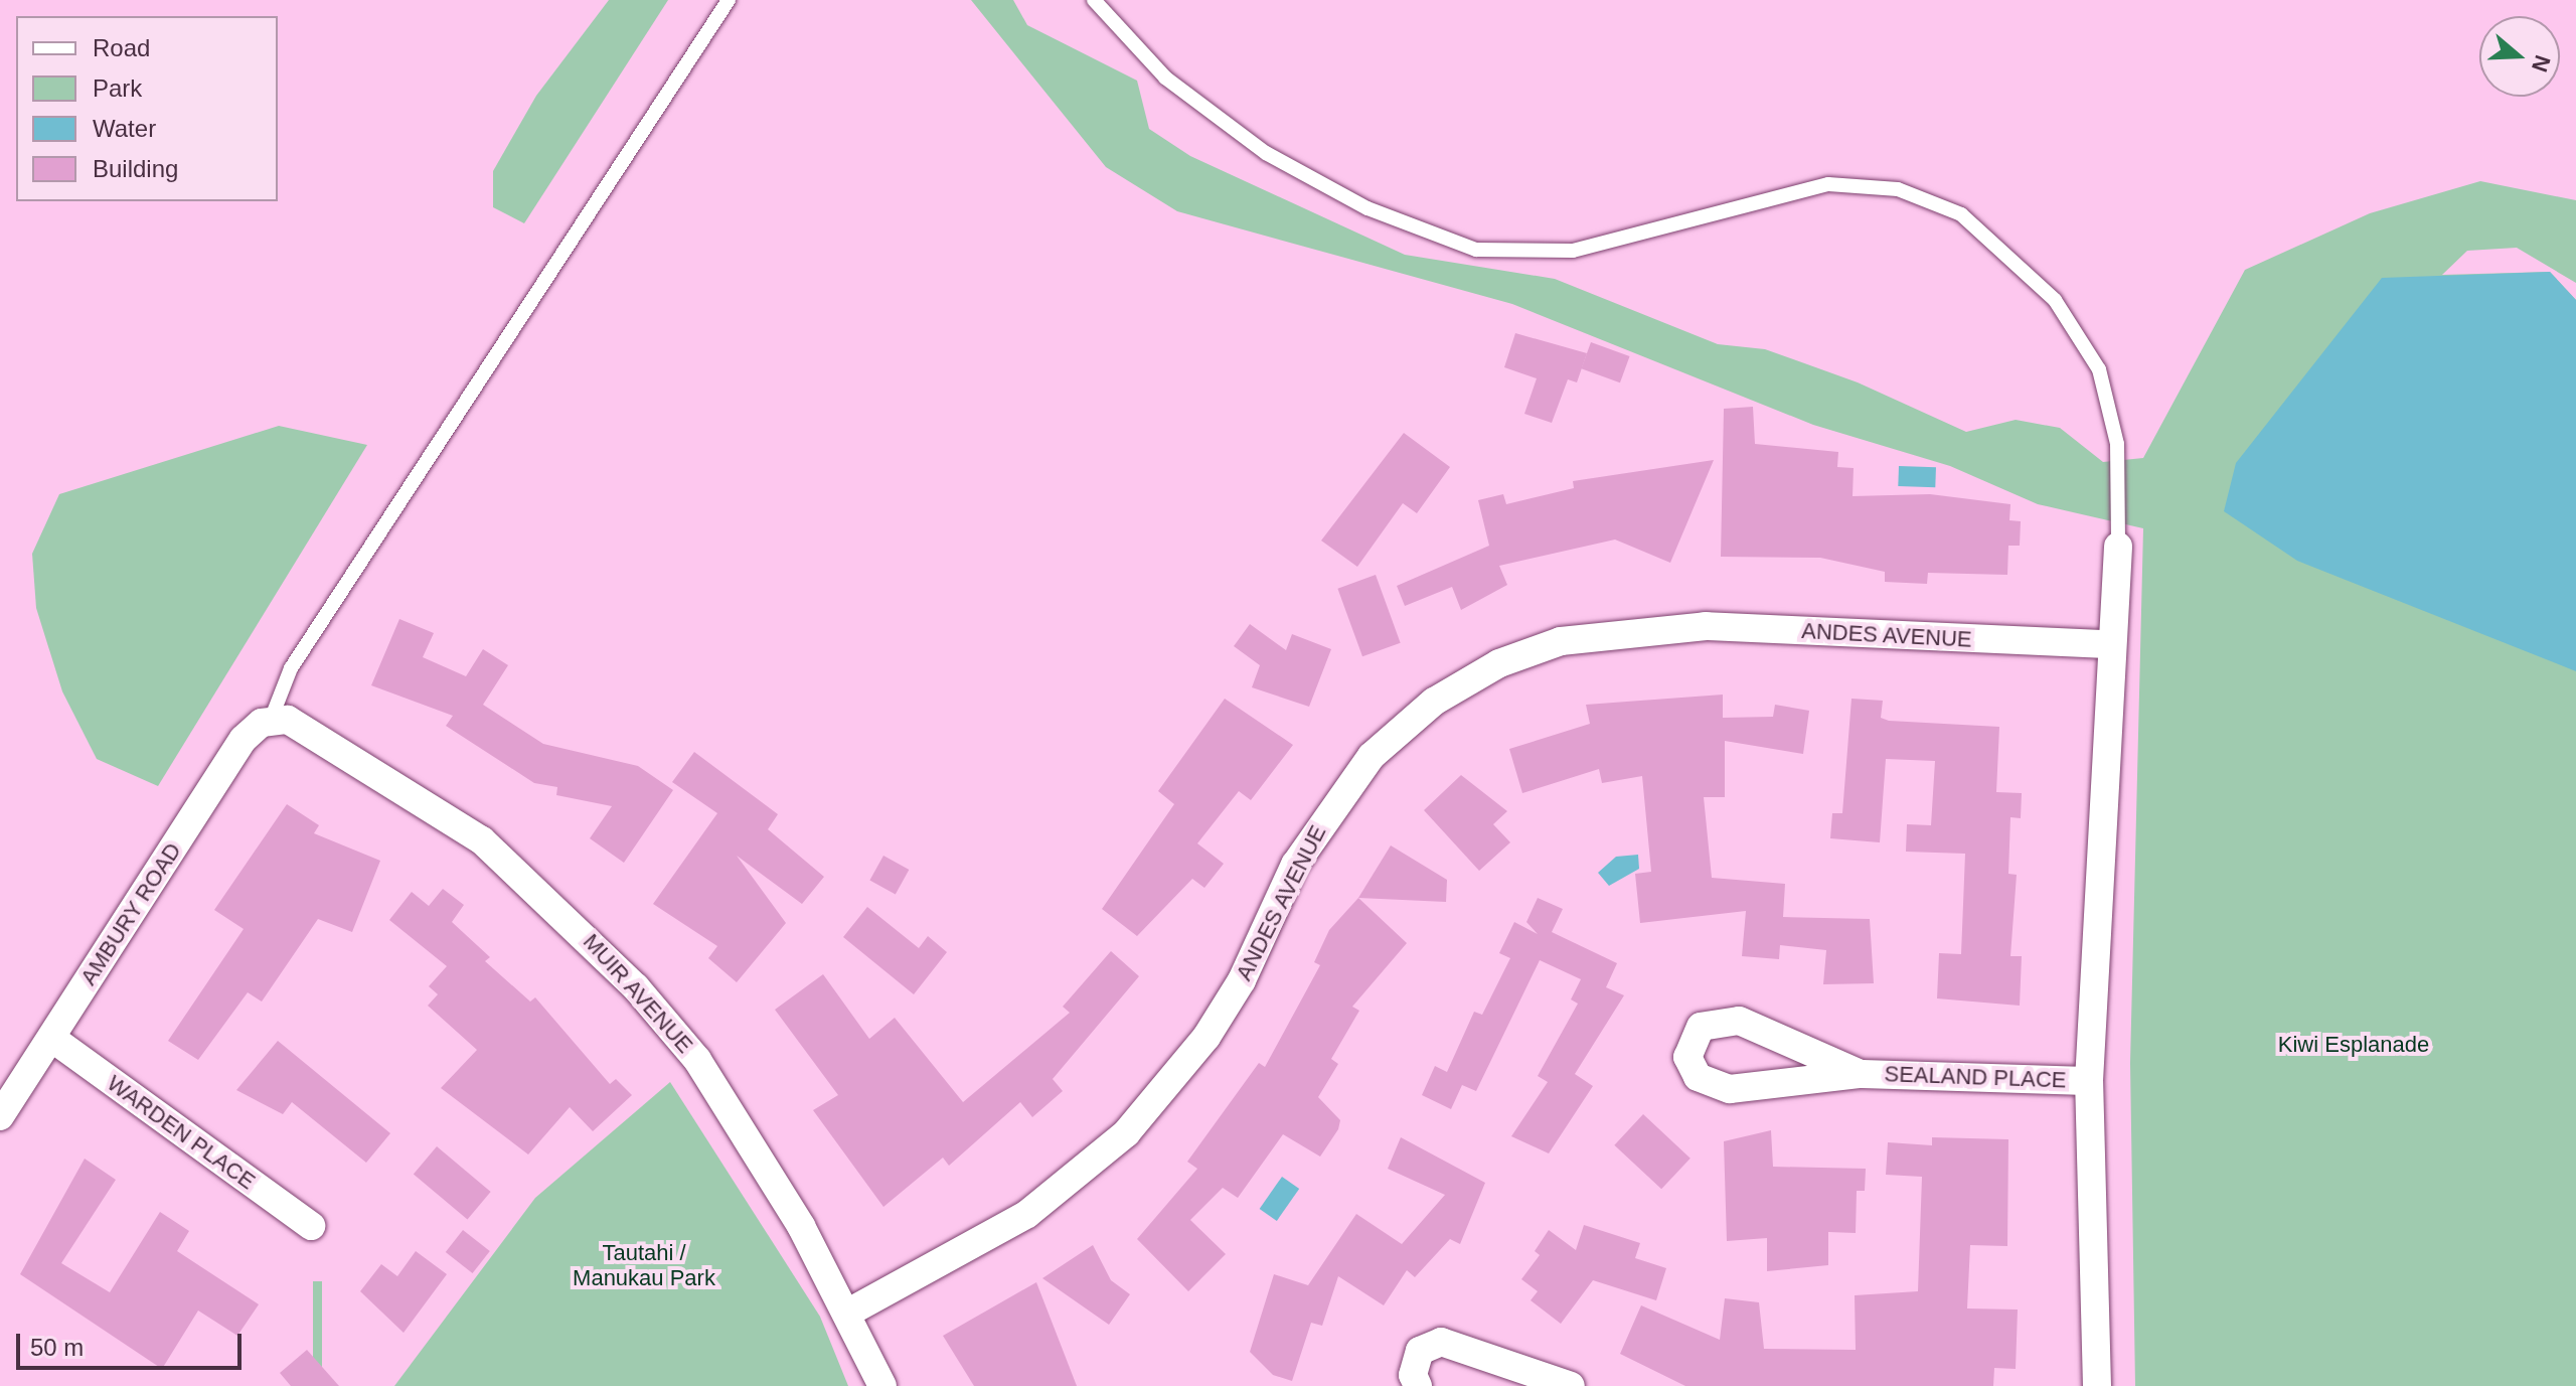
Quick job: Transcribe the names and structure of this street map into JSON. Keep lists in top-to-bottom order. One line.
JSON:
{"streets":{"street":["ANDES AVENUE","AMBURY ROAD","MUIR AVENUE","SEALAND PLACE","WARDEN PLACE"]},"crossings":[["ANDES AVENUE","MUIR AVENUE"],["AMBURY ROAD","MUIR AVENUE"],["AMBURY ROAD","WARDEN PLACE"]],"parks":["Kiwi Esplanade","Tautahi / Manukau Park"],"legend":["Road","Park","Water","Building"],"scale_bar":"50 m","north":"right"}
